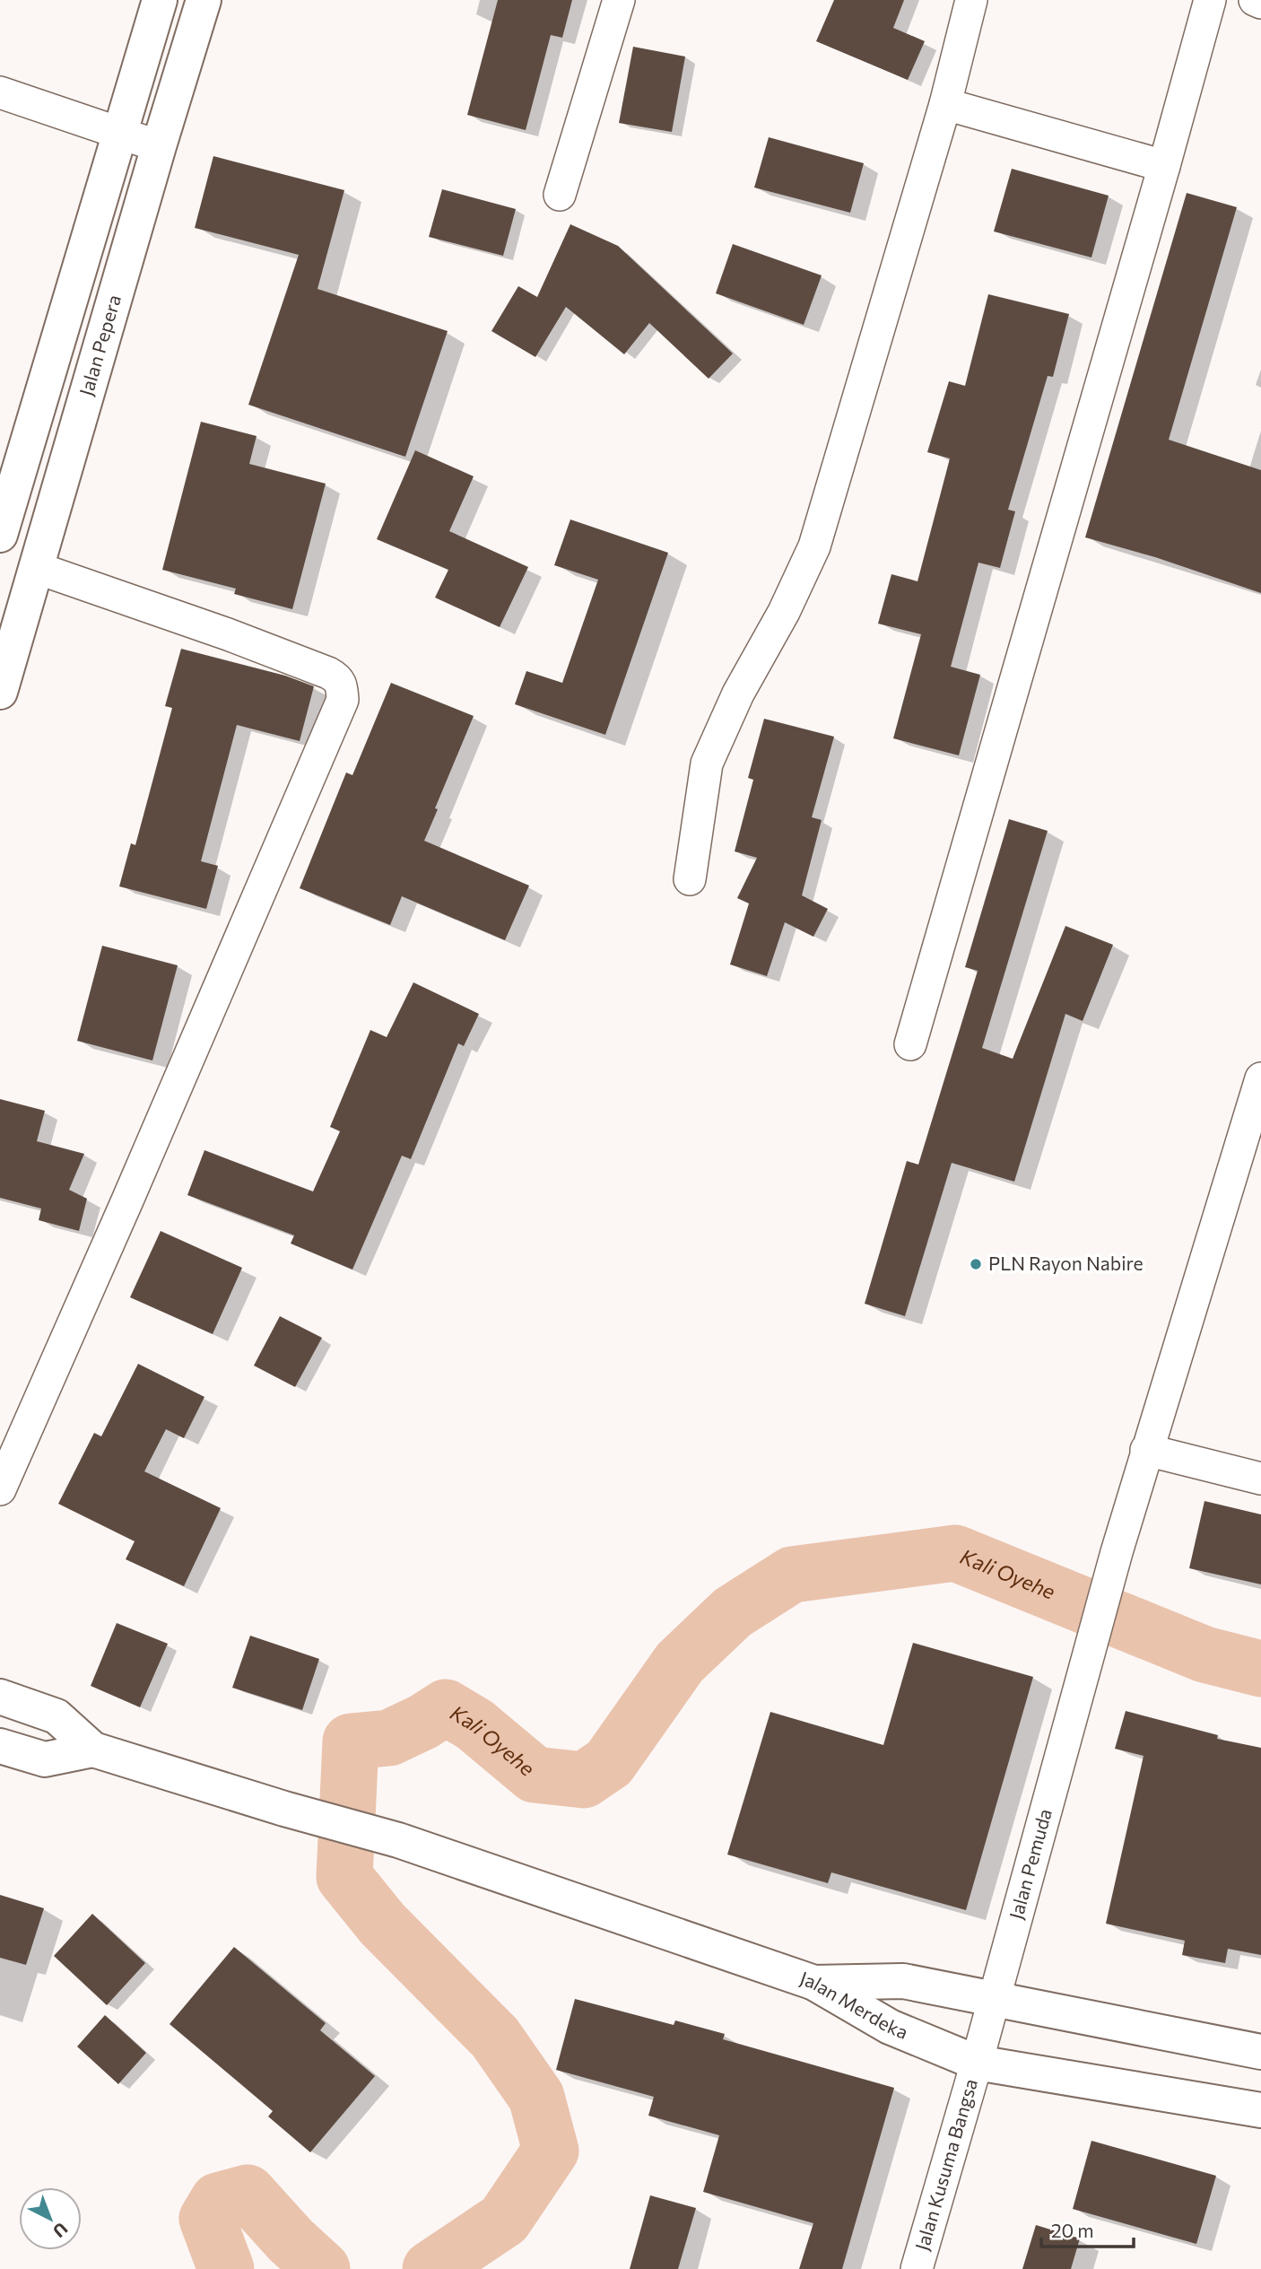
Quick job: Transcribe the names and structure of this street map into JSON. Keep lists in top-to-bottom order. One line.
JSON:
{"streets":{"main road":["Jalan Pepera","Jalan Merdeka"],"street":["Jalan Pemuda","Jalan Kusuma Bangsa"]},"crossings":[["Jalan Pemuda","Jalan Merdeka"],["Jalan Pemuda","Jalan Kusuma Bangsa"],["Jalan Merdeka","Jalan Kusuma Bangsa"]],"water":["Kali Oyehe"],"places":["PLN Rayon Nabire"],"scale_bar":"20 m","north":"bottom right"}
